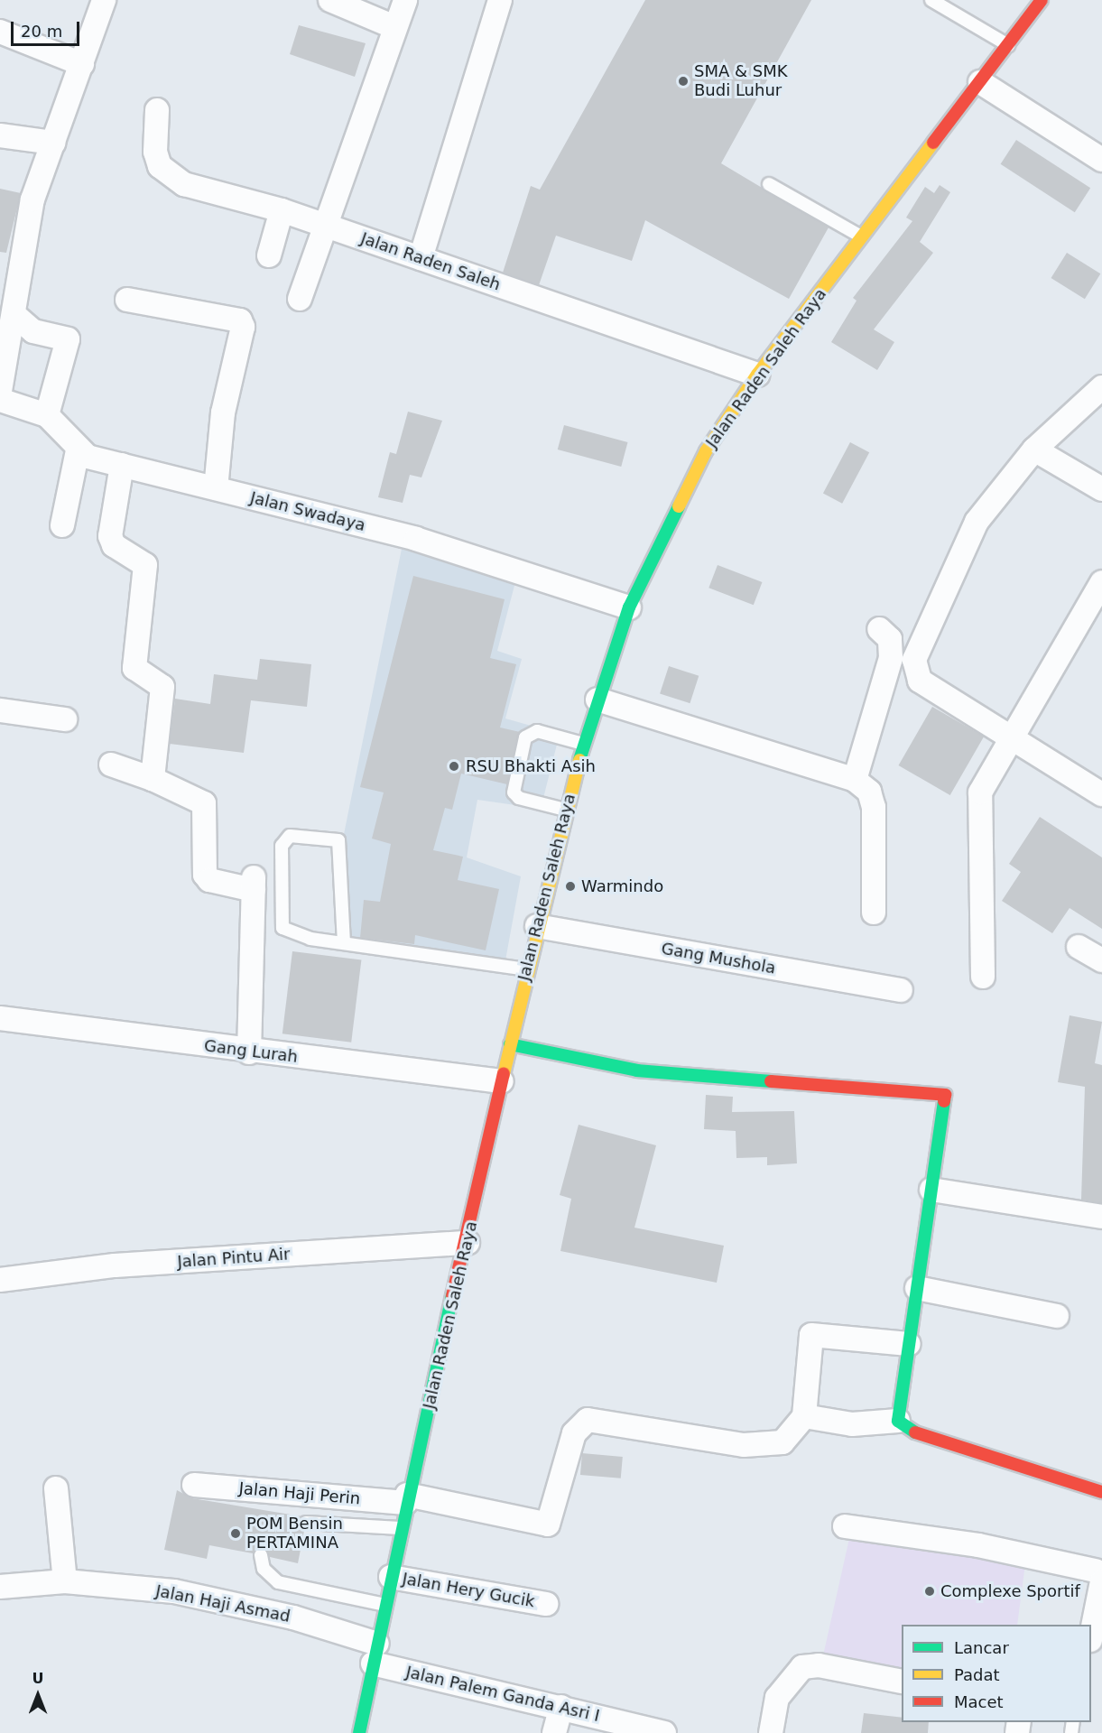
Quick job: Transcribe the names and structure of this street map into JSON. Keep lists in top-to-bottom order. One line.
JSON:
{"streets":{"main road":["Jalan Raden Saleh Raya"],"street":["Jalan Raden Saleh","Jalan Swadaya","Gang Mushola","Gang Lurah","Jalan Pintu Air","Jalan Haji Perin","Jalan Hery Gucik","Jalan Haji Asmad","Jalan Palem Ganda Asri I"]},"crossings":[["Jalan Raden Saleh","Jalan Raden Saleh Raya"],["Jalan Raden Saleh Raya","Jalan Swadaya"],["Jalan Raden Saleh Raya","Gang Mushola"],["Jalan Raden Saleh Raya","Gang Lurah"],["Jalan Raden Saleh Raya","Jalan Pintu Air"],["Jalan Raden Saleh Raya","Jalan Haji Perin"],["Jalan Raden Saleh Raya","Jalan Hery Gucik"],["Jalan Raden Saleh Raya","Jalan Haji Asmad"],["Jalan Raden Saleh Raya","Jalan Palem Ganda Asri I"],["Jalan Haji Asmad","Jalan Palem Ganda Asri I"]],"places":["SMA & SMK Budi Luhur","RSU Bhakti Asih","Warmindo","POM Bensin PERTAMINA","Complexe Sportif"],"legend":["Lancar","Padat","Macet"],"scale_bar":"20 m","north":"top"}
